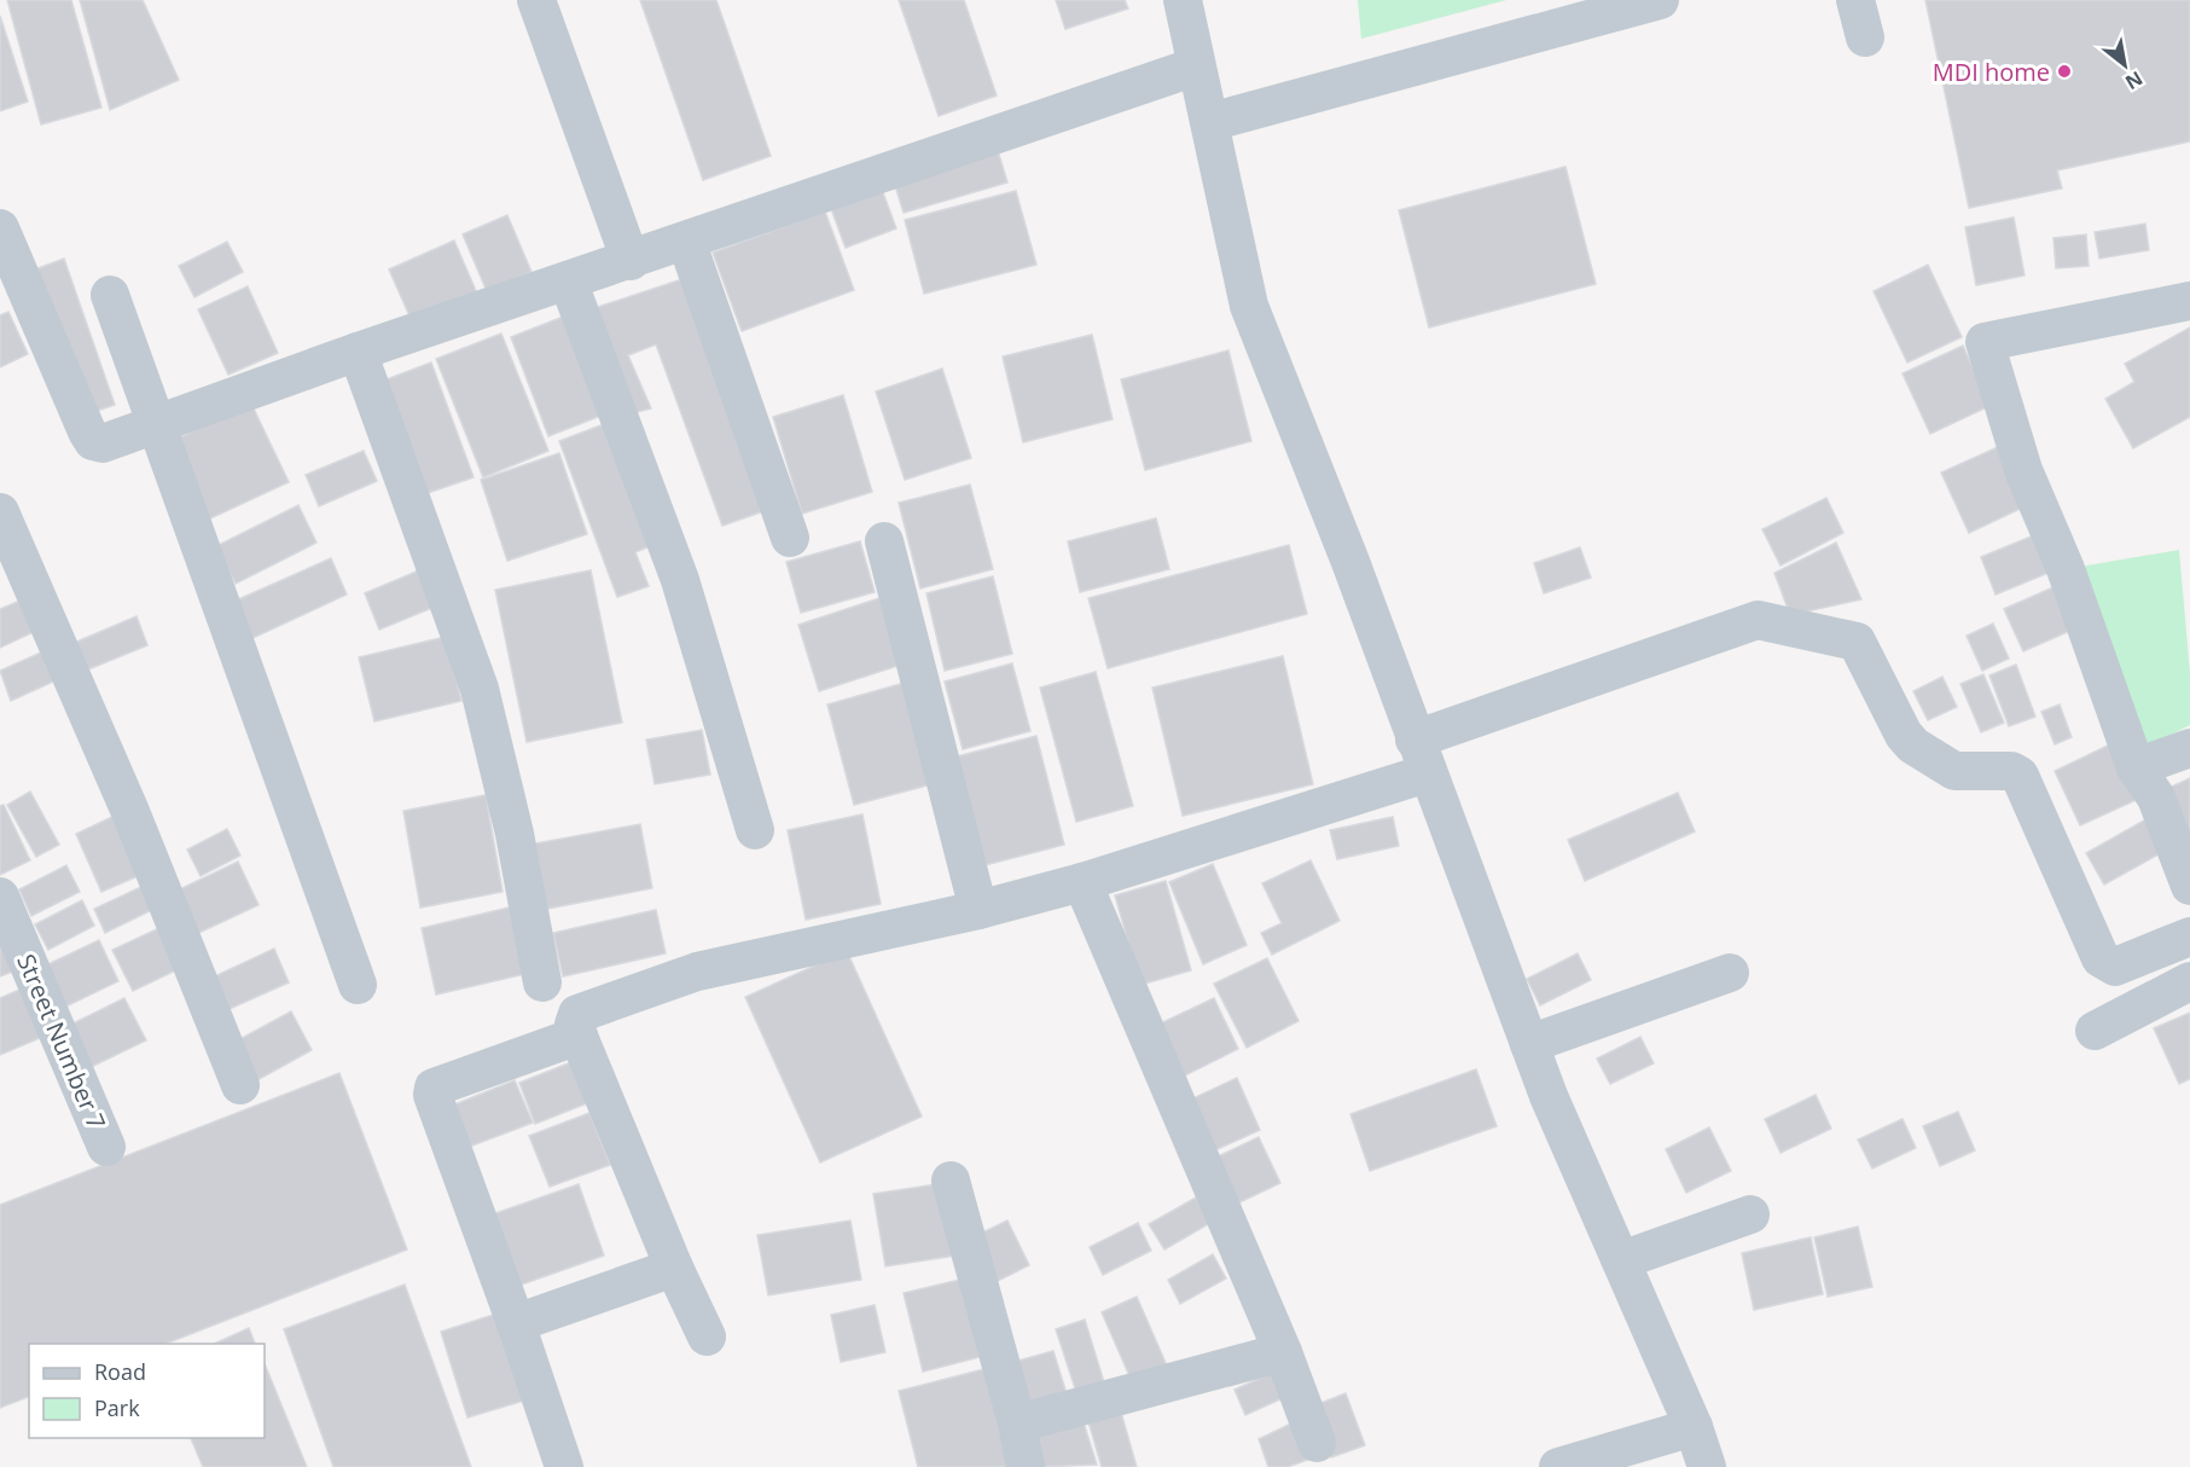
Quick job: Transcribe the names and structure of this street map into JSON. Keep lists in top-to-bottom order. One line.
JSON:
{"streets":{"street":["Street Number 7"]},"places":["MDI home"],"legend":["Road","Park"],"north":"bottom right"}
